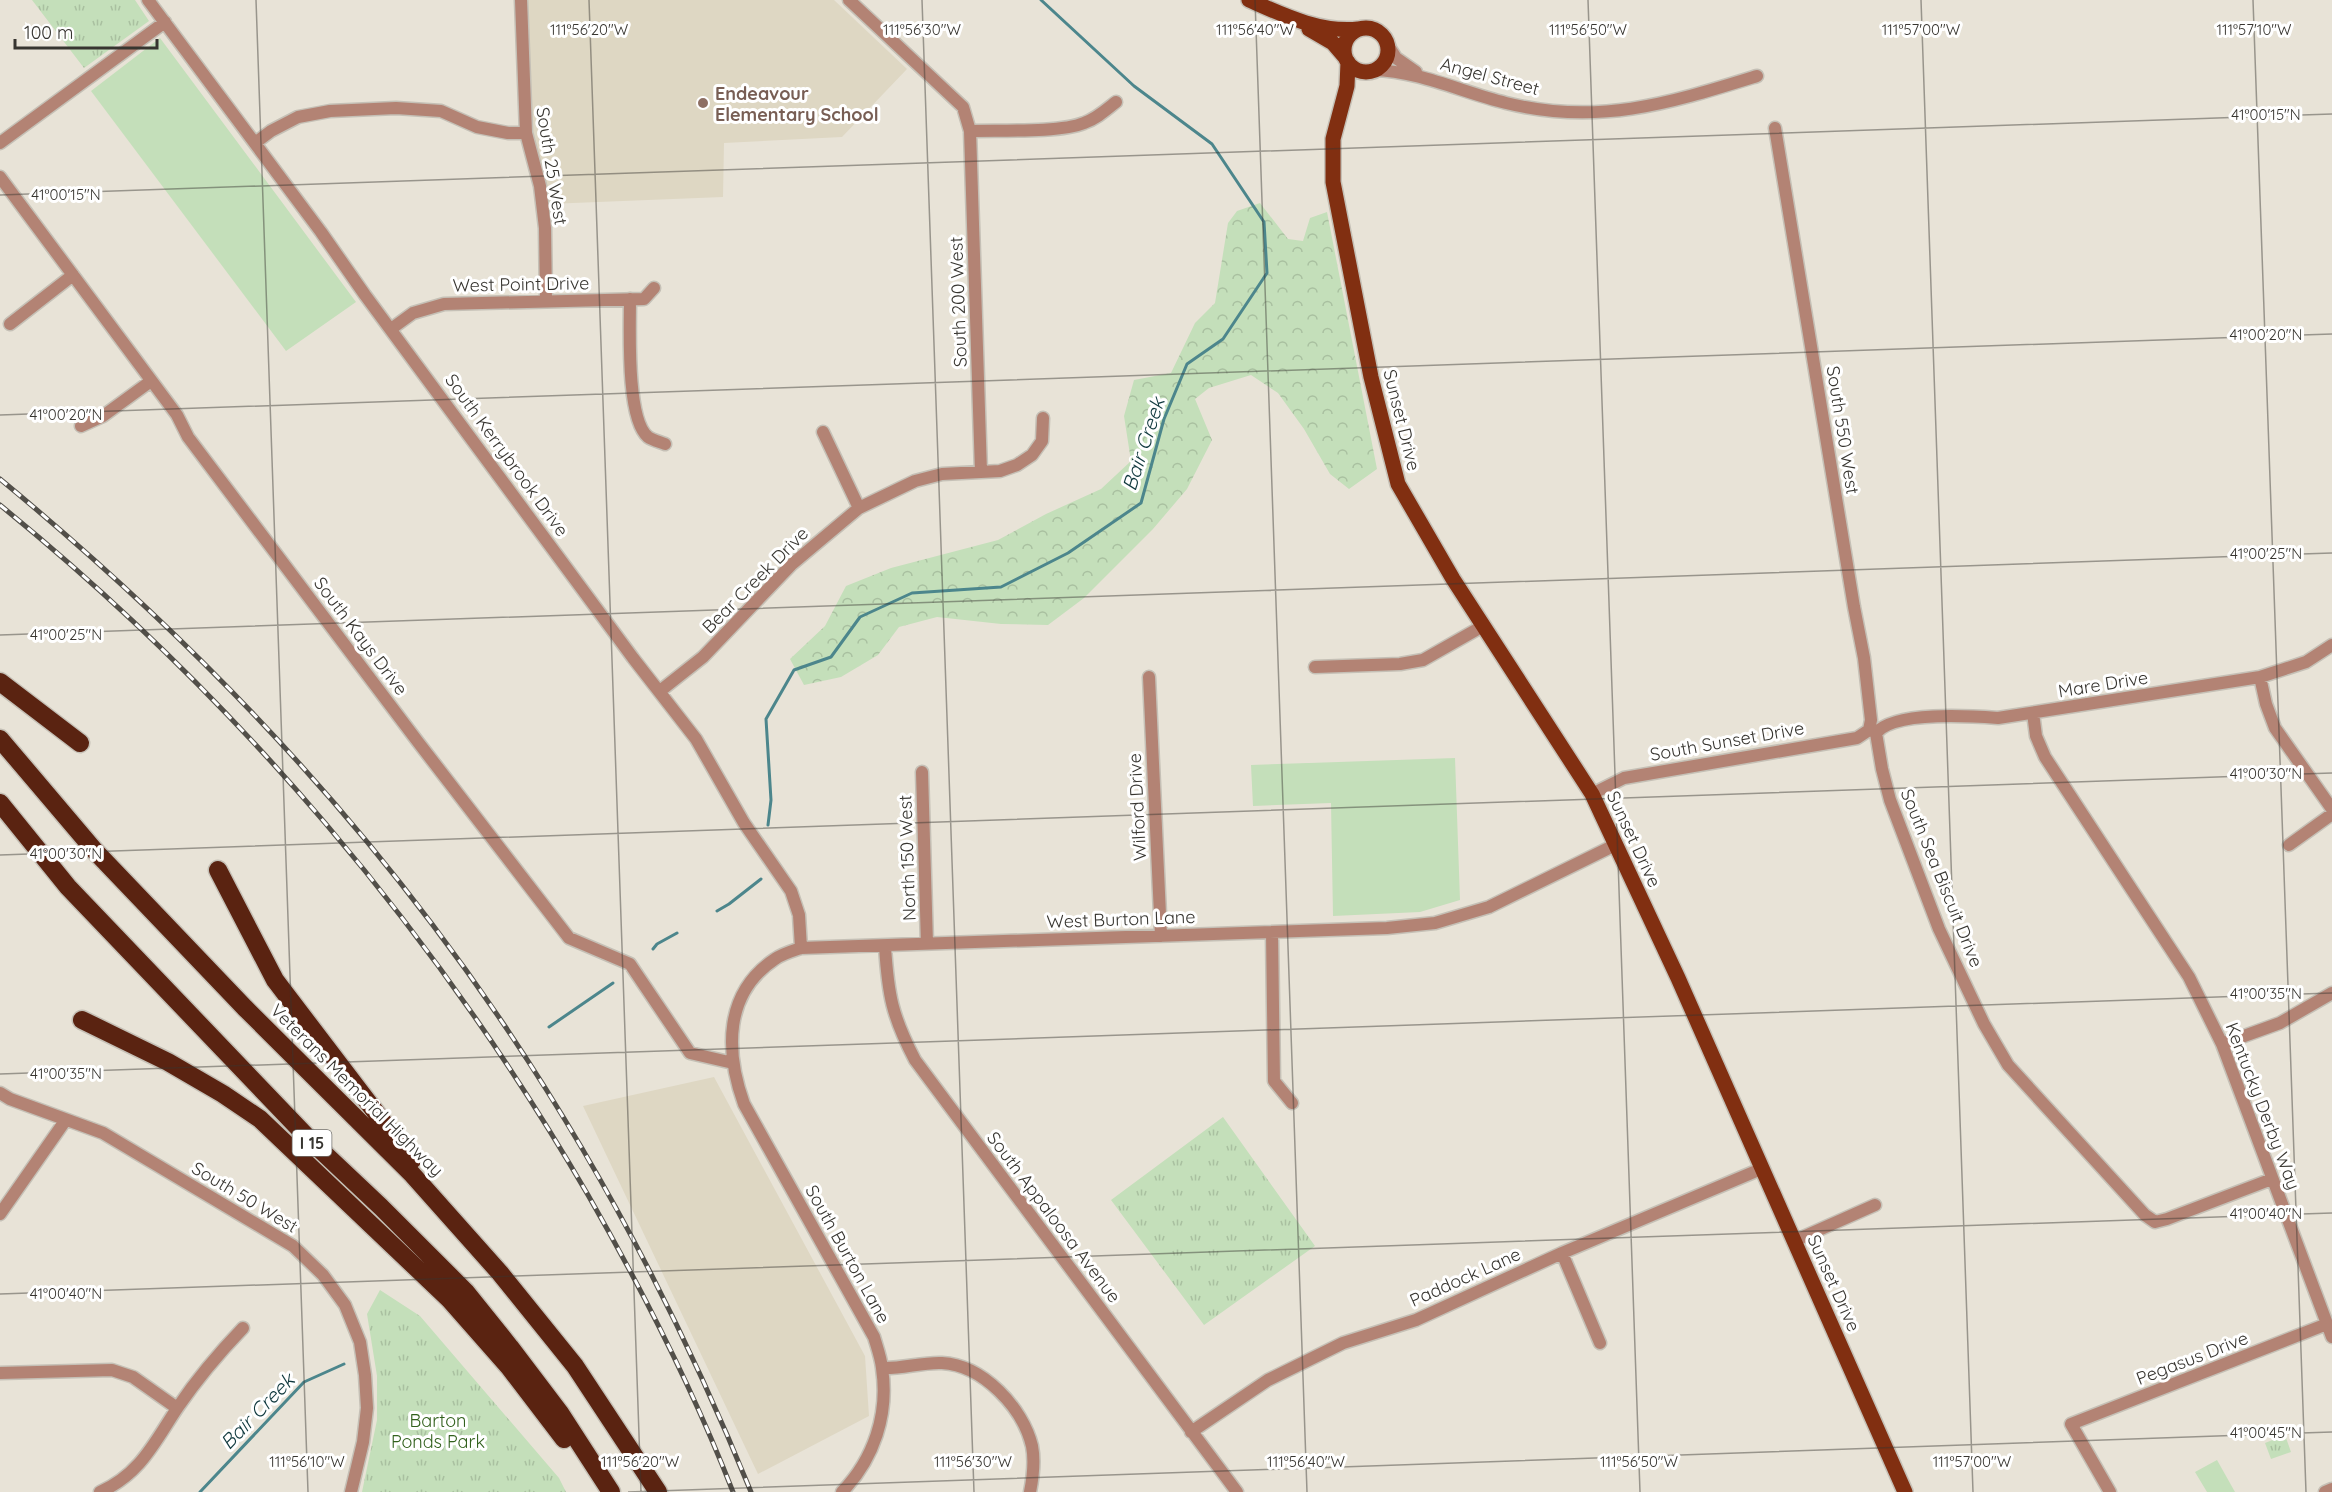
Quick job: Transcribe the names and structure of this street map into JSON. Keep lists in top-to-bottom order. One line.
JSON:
{"streets":{"highway":["Veterans Memorial Highway","I 15"],"main road":["Sunset Drive"],"street":["Angel Street","South 25 West","West Point Drive","South 200 West","South 550 West","South Kerrybrook Drive","Bear Creek Drive","South Kays Drive","Mare Drive","South Sunset Drive","Wilford Drive","North 150 West","South Sea Biscuit Drive","West Burton Lane","Kentucky Derby Way","South 50 West","South Appaloosa Avenue","South Burton Lane","Paddock Lane","Pegasus Drive"]},"crossings":[["South 25 West","West Point Drive"],["West Point Drive","South Kerrybrook Drive"],["South 200 West","Bear Creek Drive"],["Sunset Drive","South Sunset Drive"],["Sunset Drive","West Burton Lane"],["Sunset Drive","Paddock Lane"],["South 550 West","Mare Drive"],["South 550 West","South Sunset Drive"],["South 550 West","South Sea Biscuit Drive"],["South Kerrybrook Drive","Bear Creek Drive"],["South Kerrybrook Drive","West Burton Lane"],["South Kays Drive","West Burton Lane"],["Mare Drive","South Sunset Drive"],["Mare Drive","South Sea Biscuit Drive"],["Mare Drive","Kentucky Derby Way"],["South Sunset Drive","South Sea Biscuit Drive"],["Wilford Drive","West Burton Lane"],["North 150 West","West Burton Lane"],["South Sea Biscuit Drive","Kentucky Derby Way"],["West Burton Lane","South Appaloosa Avenue"],["West Burton Lane","South Burton Lane"],["Kentucky Derby Way","Pegasus Drive"],["South Appaloosa Avenue","Paddock Lane"]],"water":["Bair Creek"],"parks":["Barton Ponds Park"],"places":["Endeavour Elementary School"],"scale_bar":"100 m","coordinates":["111°56'20\"W","111°56'30\"W","111°56'40\"W","111°56'50\"W","111°57'00\"W","111°57'10\"W","41°00'15\"N","41°00'20\"N","41°00'25\"N","41°00'30\"N","41°00'35\"N","41°00'40\"N","41°00'45\"N","111°56'10\"W"]}
